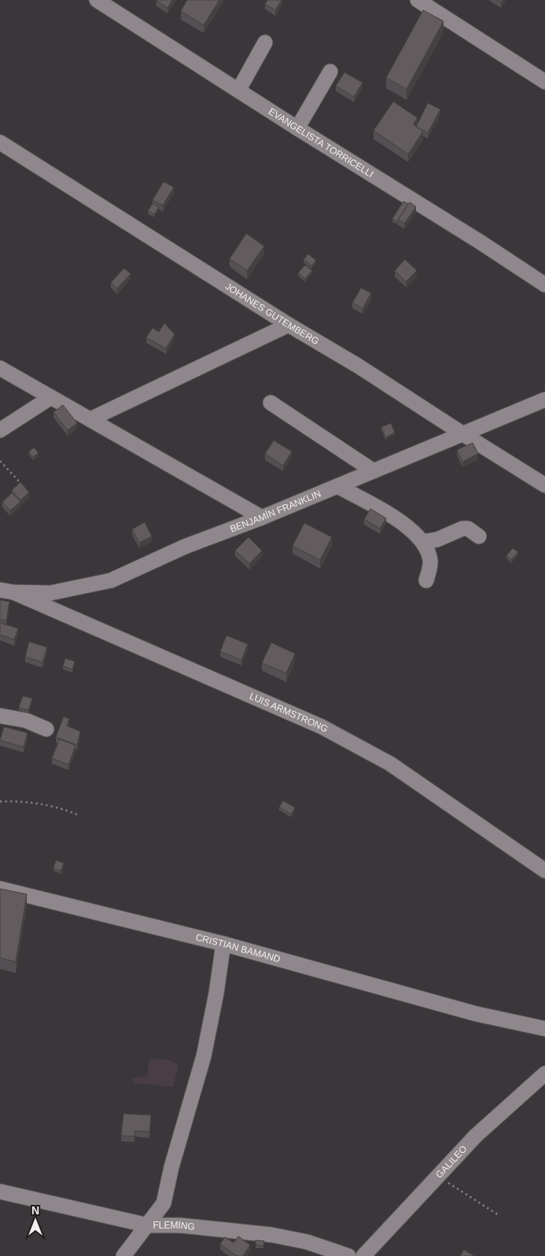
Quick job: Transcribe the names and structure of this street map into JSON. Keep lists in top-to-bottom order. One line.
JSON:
{"streets":{"street":["EVANGELISTA TORRICELLI","JOHANES GUTEMBERG","BENJAMÍN FRANKLIN","LUIS ARMSTRONG","CRISTIAN BAMAND","GALILEO","FLEMING"]},"crossings":[["JOHANES GUTEMBERG","BENJAMÍN FRANKLIN"],["BENJAMÍN FRANKLIN","LUIS ARMSTRONG"]],"north":"top"}
